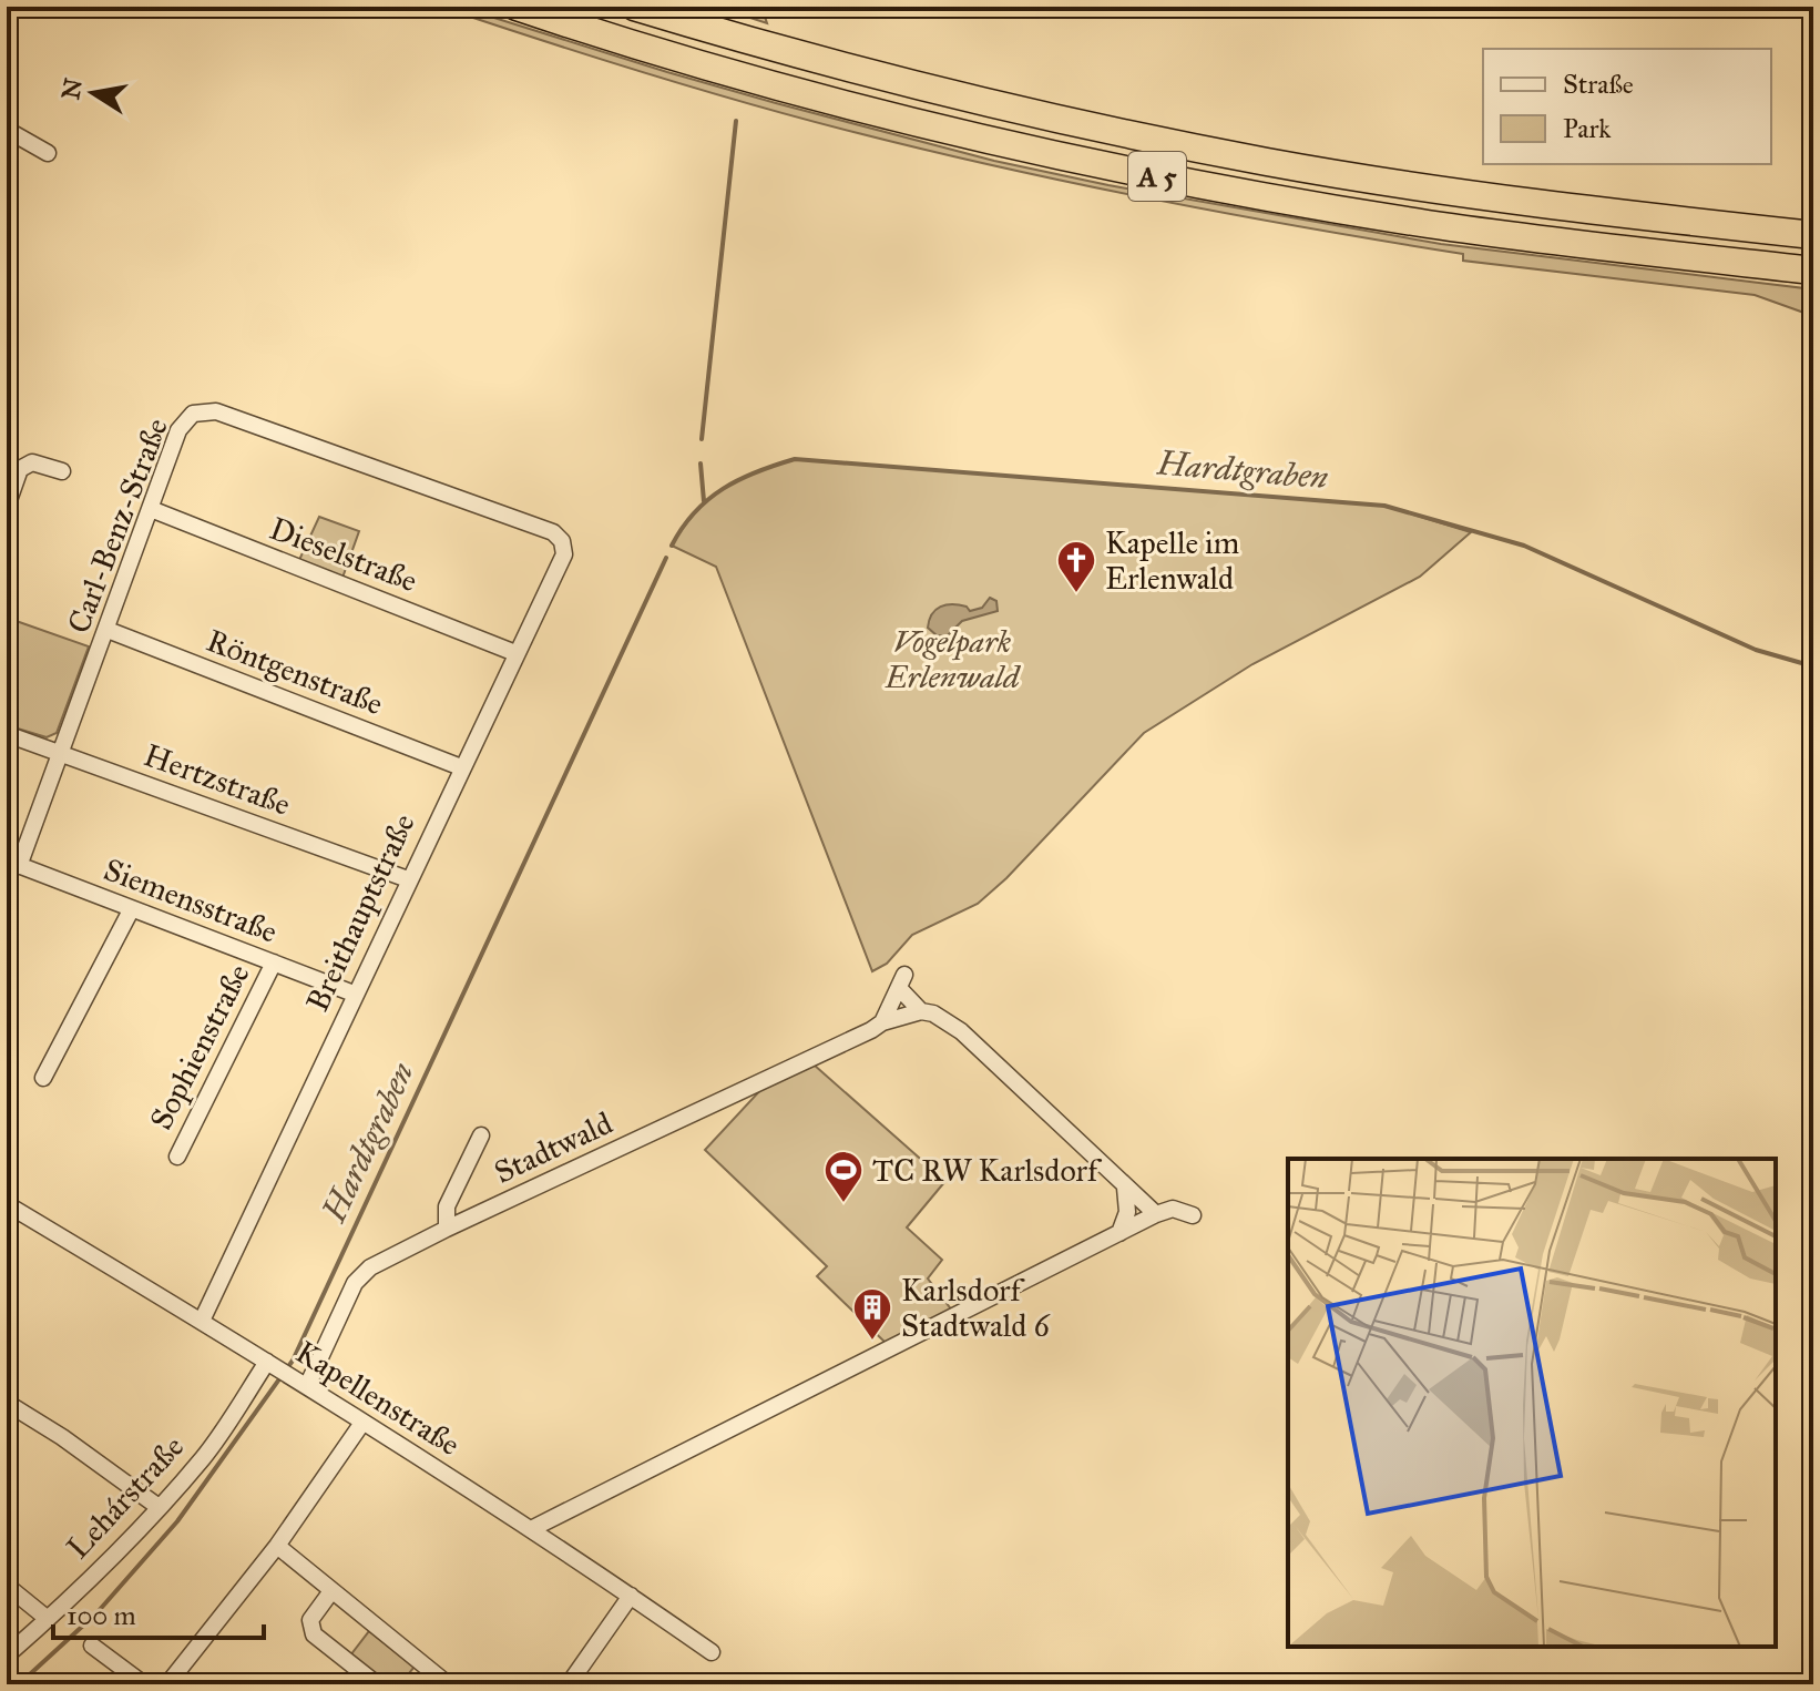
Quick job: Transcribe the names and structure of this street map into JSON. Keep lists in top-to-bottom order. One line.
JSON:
{"streets":{"highway":["A 5"],"street":["Carl-Benz-Straße","Dieselstraße","Röntgenstraße","Hertzstraße","Siemensstraße","Breithauptstraße","Sophienstraße","Stadtwald","Kapellenstraße","Lehárstraße"]},"crossings":[["Carl-Benz-Straße","Dieselstraße"],["Carl-Benz-Straße","Röntgenstraße"],["Carl-Benz-Straße","Hertzstraße"],["Carl-Benz-Straße","Siemensstraße"],["Carl-Benz-Straße","Breithauptstraße"],["Dieselstraße","Breithauptstraße"],["Röntgenstraße","Breithauptstraße"],["Hertzstraße","Breithauptstraße"],["Siemensstraße","Breithauptstraße"],["Siemensstraße","Sophienstraße"],["Breithauptstraße","Kapellenstraße"],["Stadtwald","Kapellenstraße"],["Kapellenstraße","Lehárstraße"]],"water":["Hardtgraben"],"parks":["Vogelpark Erlenwald"],"places":{"church":["Kapelle im Erlenwald"],"sports":["TC RW Karlsdorf"],"building":["Karlsdorf Stadtwald 6"]},"legend":["Straße","Park"],"scale_bar":"100 m","north":"left"}
